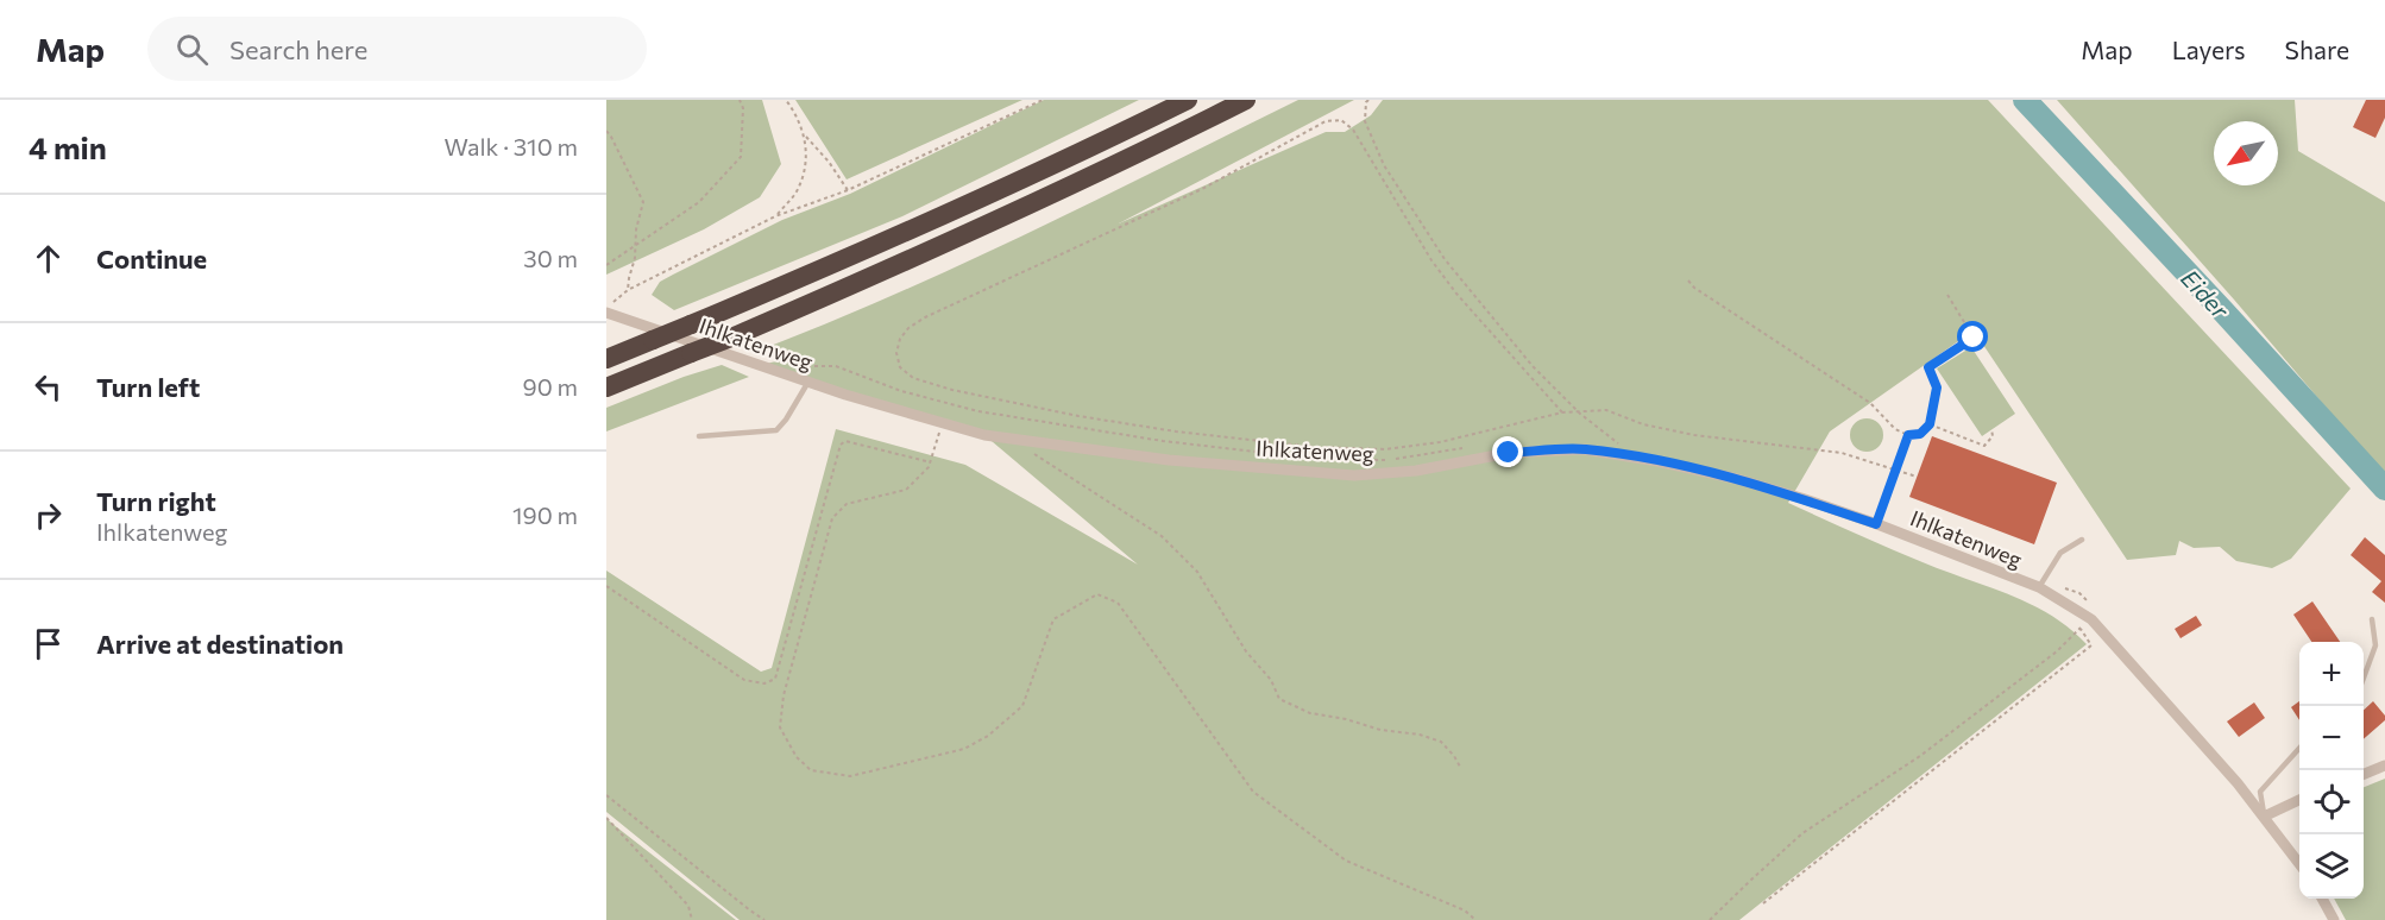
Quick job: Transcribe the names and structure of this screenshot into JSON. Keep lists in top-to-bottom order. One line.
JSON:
{"streets":{"street":["Ihlkatenweg"]},"water":["Eider"],"north":"bottom left","page":{"header":"Map","search":"Search here","nav":["Map","Layers","Share"],"heading":["4 min","Walk · 310 m"],"list":[["Continue","30 m"],["Turn left","90 m"],["Turn right","Ihlkatenweg","190 m"],"Arrive at destination"],"map_buttons":["+","−"]}}
